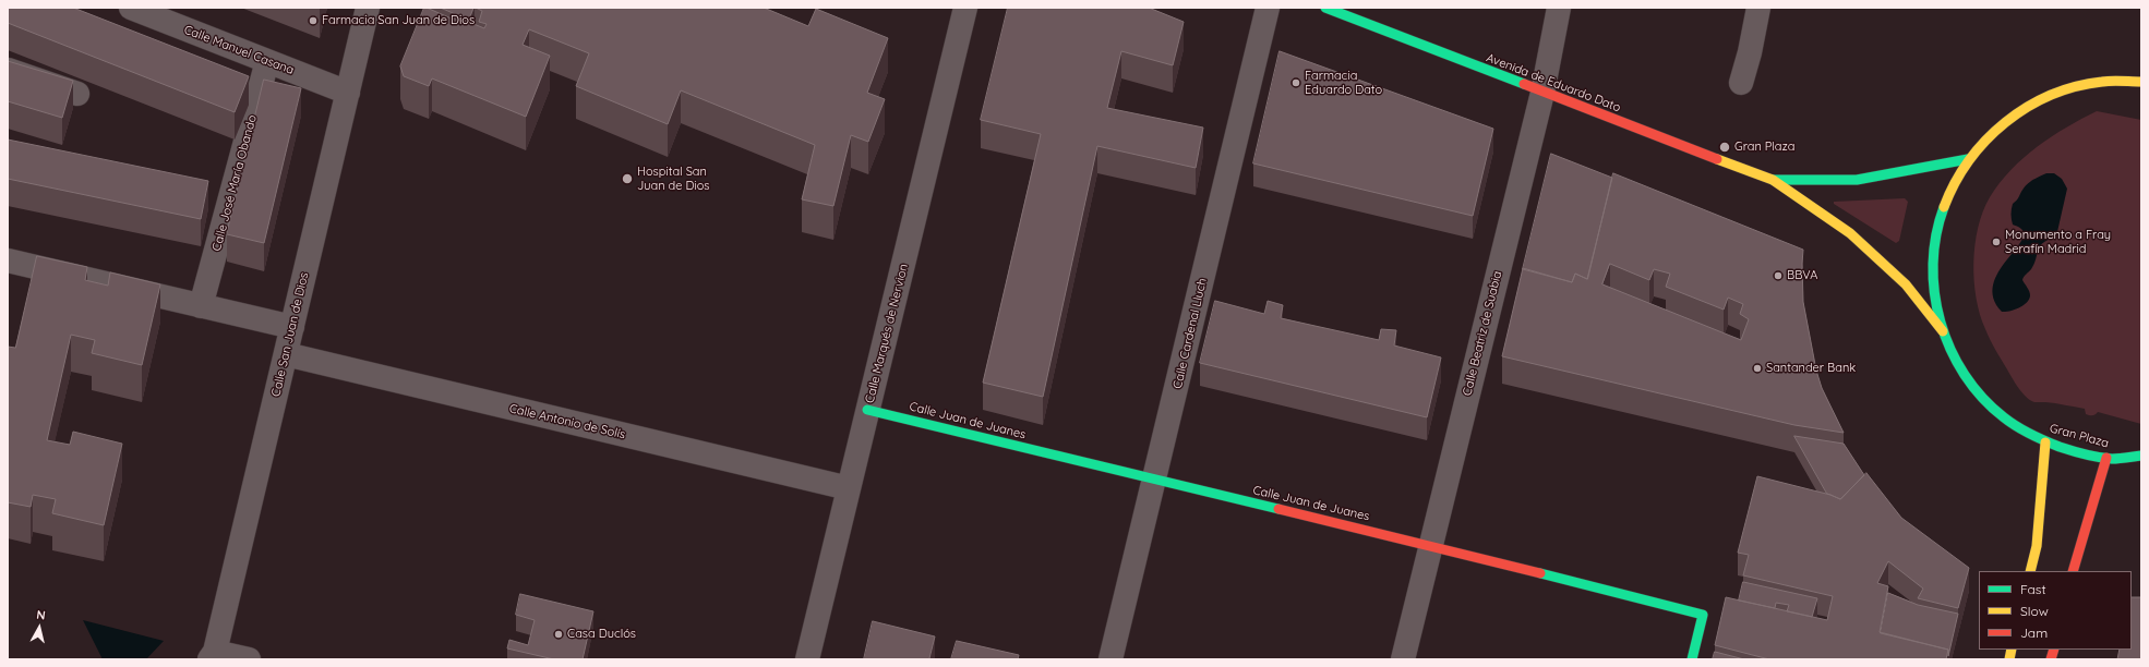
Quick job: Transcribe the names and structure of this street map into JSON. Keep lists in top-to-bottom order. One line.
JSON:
{"streets":{"main road":["Avenida de Eduardo Dato","Calle Juan de Juanes","Gran Plaza"],"street":["Calle Manuel Casana","Calle José María Obando","Calle Marqués de Nervion","Calle Cardenal Lluch","Calle Beatriz de Suabia","Calle San Juan de Dios","Calle Antonio de Solís"]},"crossings":[["Calle Manuel Casana","Calle José María Obando"],["Calle Manuel Casana","Calle San Juan de Dios"],["Avenida de Eduardo Dato","Calle Beatriz de Suabia"],["Calle Marqués de Nervion","Calle Juan de Juanes"],["Calle Marqués de Nervion","Calle Antonio de Solís"],["Calle Cardenal Lluch","Calle Juan de Juanes"],["Calle Beatriz de Suabia","Calle Juan de Juanes"],["Calle San Juan de Dios","Calle Antonio de Solís"]],"places":["Farmacia San Juan de Dios","Farmacia Eduardo Dato","Gran Plaza","Hospital San Juan de Dios","Monumento a Fray Serafín Madrid","BBVA","Santander Bank","Casa Duclós"],"legend":["Fast","Slow","Jam"],"north":"top"}
